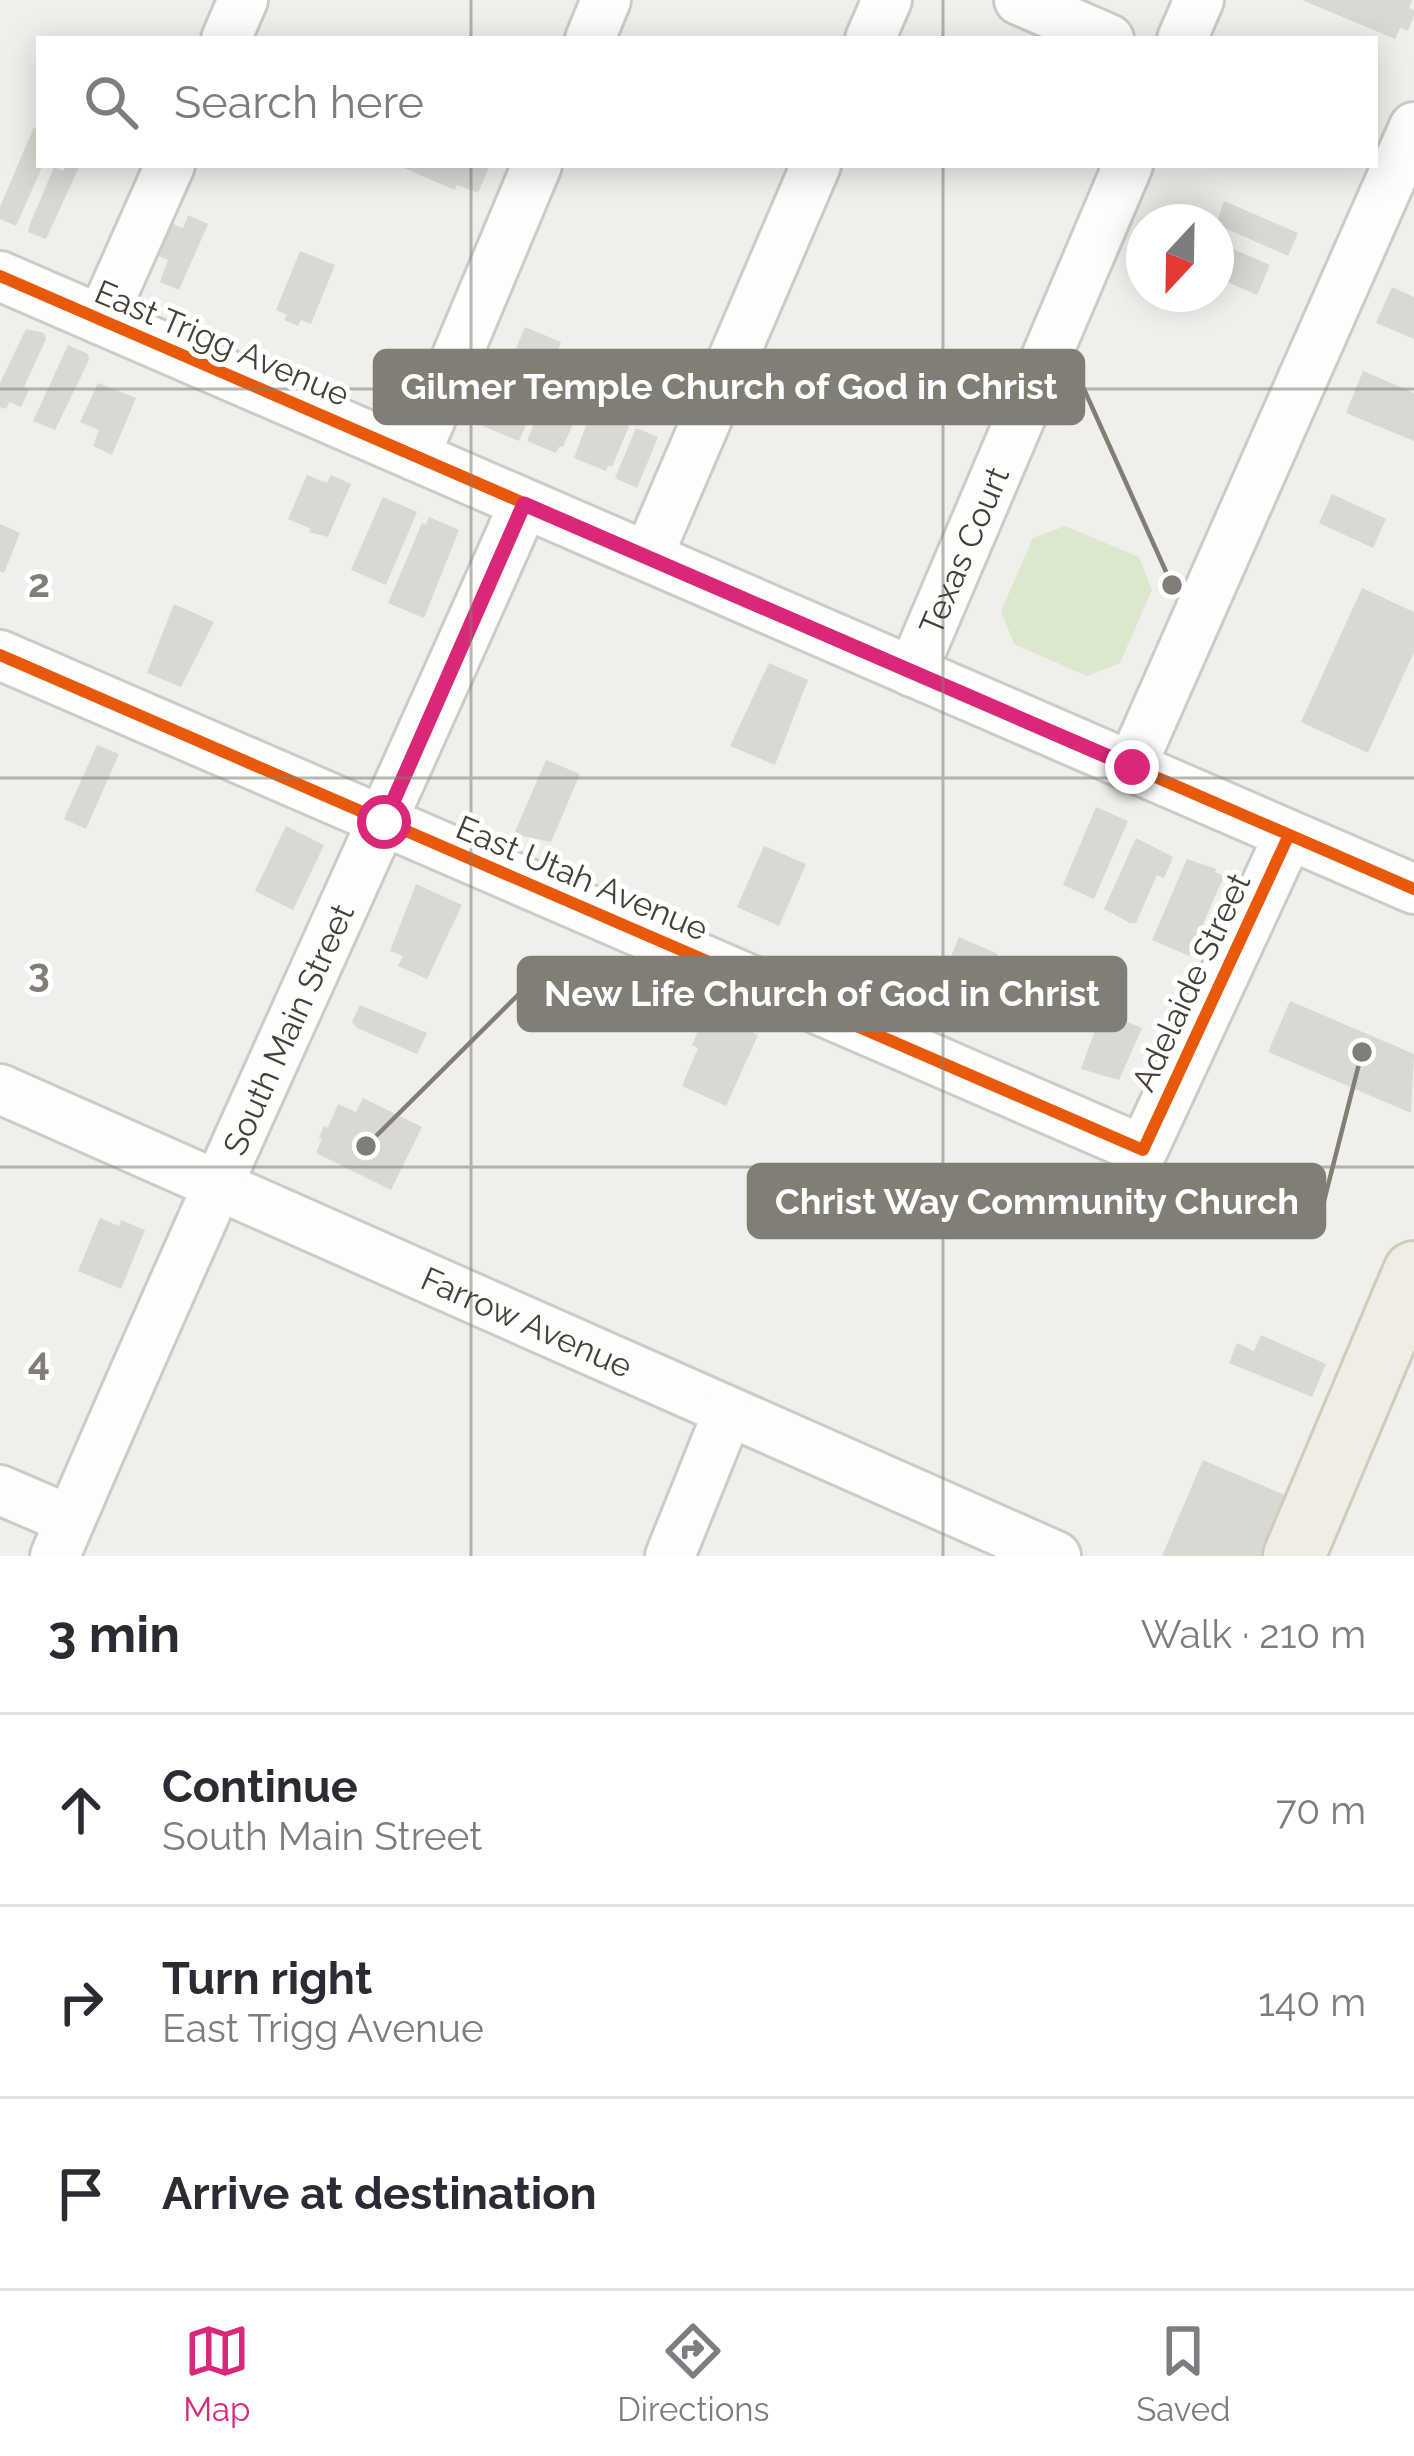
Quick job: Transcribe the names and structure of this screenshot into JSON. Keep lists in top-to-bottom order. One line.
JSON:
{"streets":{"street":["East Trigg Avenue","Texas Court","East Utah Avenue","Adelaide Street","South Main Street","Farrow Avenue"]},"crossings":[["East Trigg Avenue","Texas Court"],["East Trigg Avenue","Adelaide Street"],["East Trigg Avenue","South Main Street"],["East Utah Avenue","Adelaide Street"],["East Utah Avenue","South Main Street"],["South Main Street","Farrow Avenue"]],"places":["Gilmer Temple Church of God in Christ","Christ Way Community Church","New Life Church of God in Christ"],"north":"bottom","page":{"search":"Search here","heading":["3 min","Walk · 210 m"],"list":[["Continue","South Main Street","70 m"],["Turn right","East Trigg Avenue","140 m"],"Arrive at destination"],"nav":["Map","Directions","Saved"]},"grid":{"rows":["2","3","4"]}}
